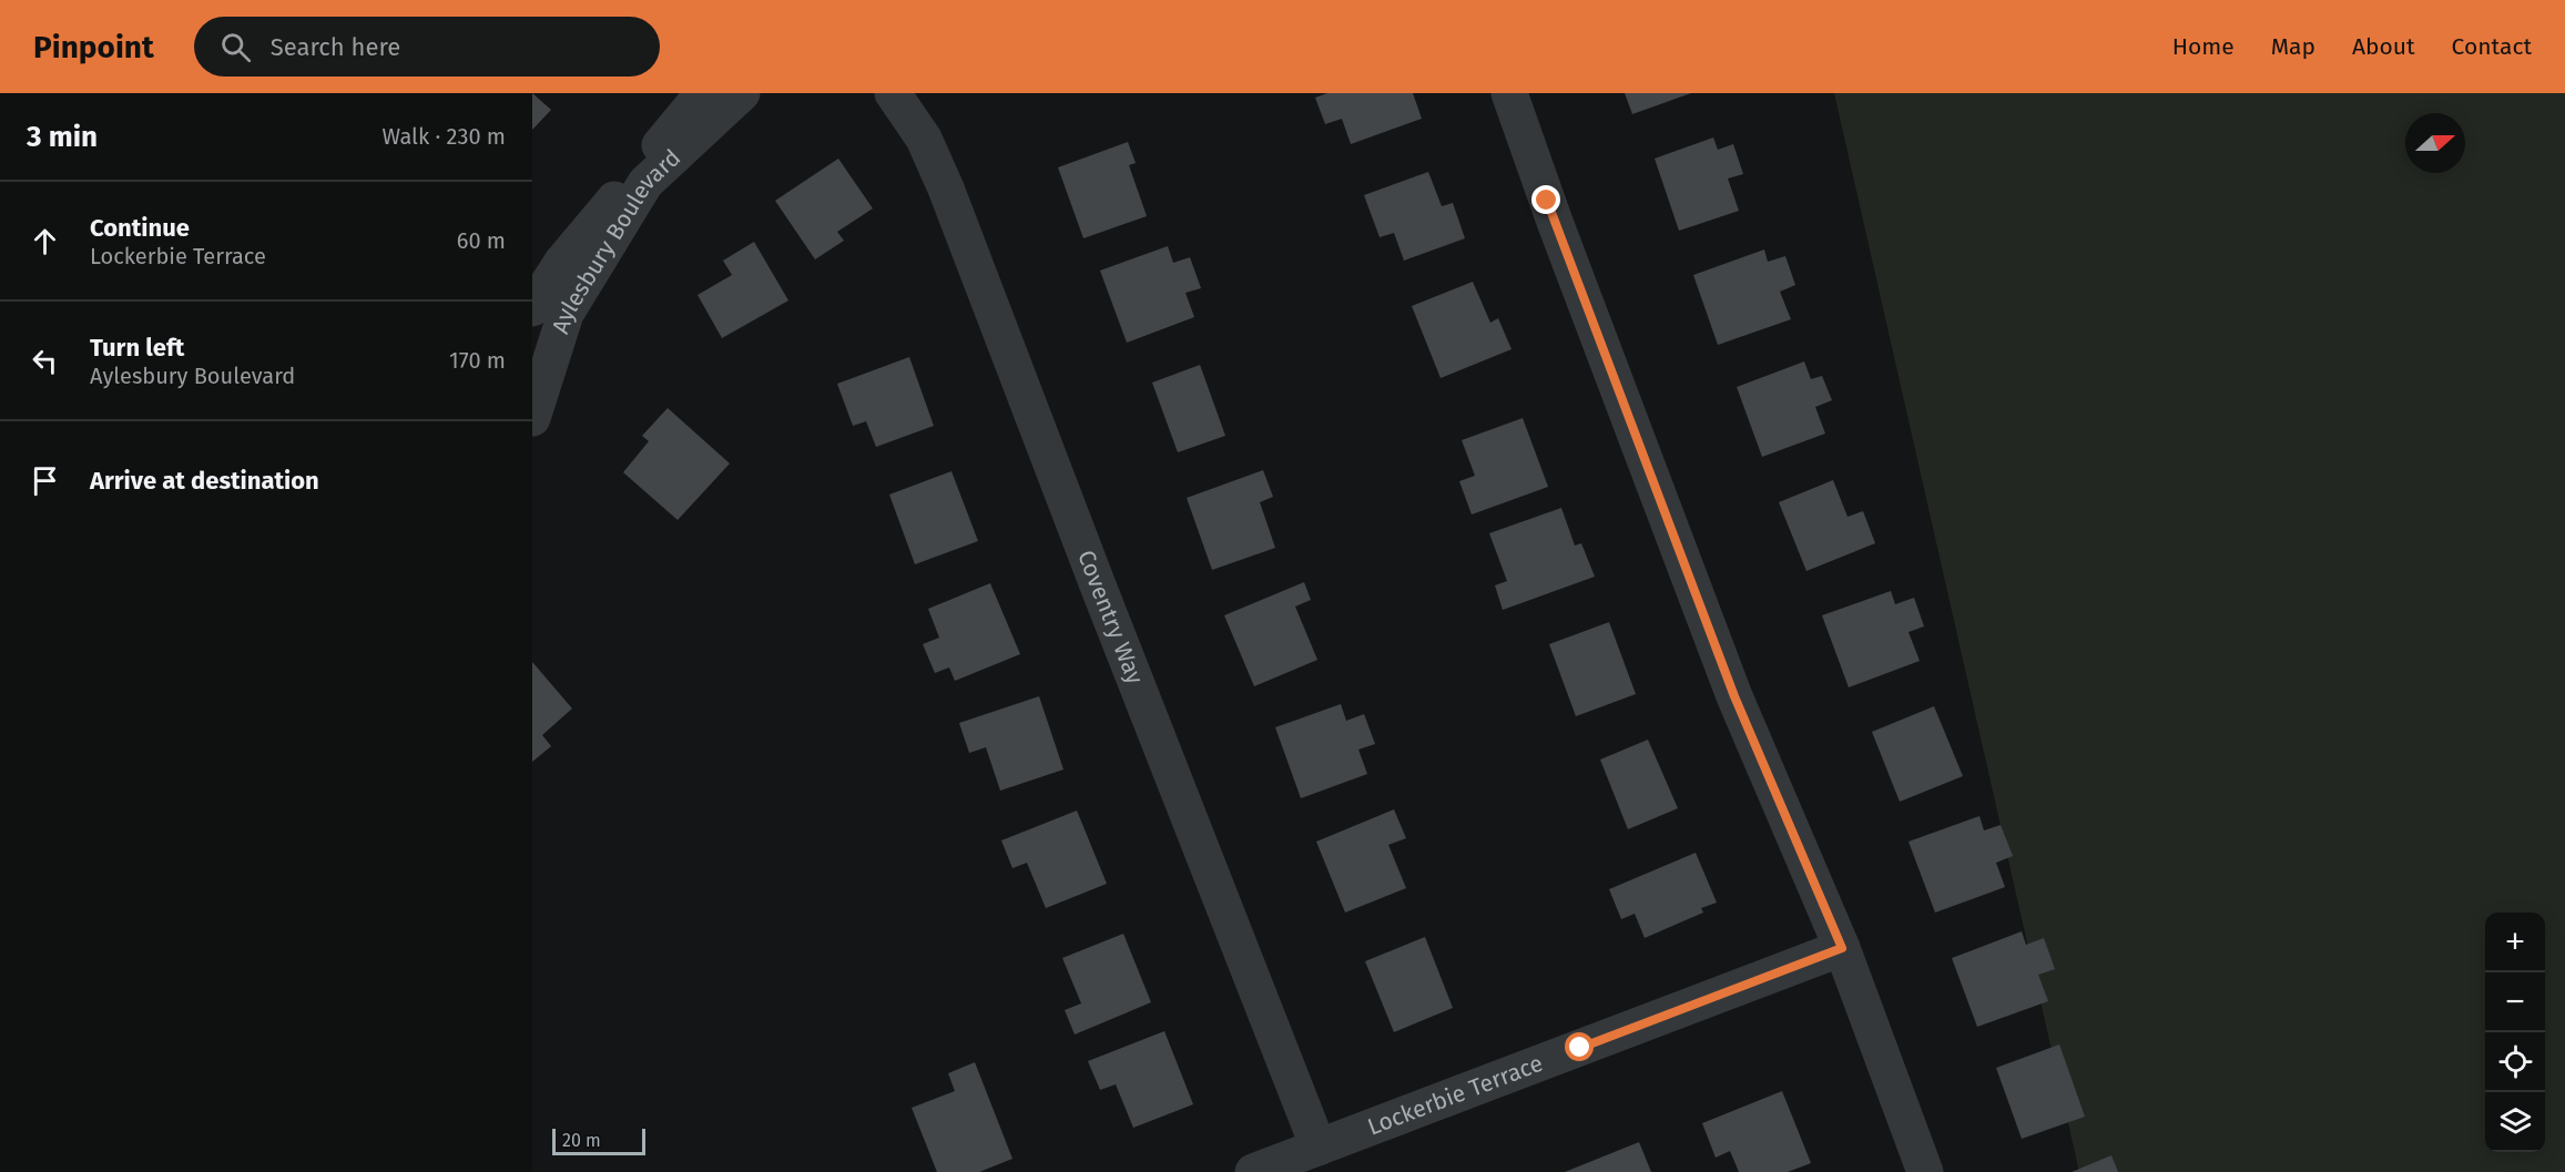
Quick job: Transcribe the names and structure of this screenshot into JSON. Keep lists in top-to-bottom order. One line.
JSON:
{"streets":{"street":["Aylesbury Boulevard","Coventry Way","Lockerbie Terrace"]},"crossings":[["Coventry Way","Lockerbie Terrace"]],"scale_bar":"20 m","north":"right","page":{"header":"Pinpoint","search":"Search here","nav":["Home","Map","About","Contact"],"heading":["3 min","Walk · 230 m"],"list":[["Continue","Lockerbie Terrace","60 m"],["Turn left","Aylesbury Boulevard","170 m"],"Arrive at destination"],"map_buttons":["+","−"],"scale":"20 m"}}
